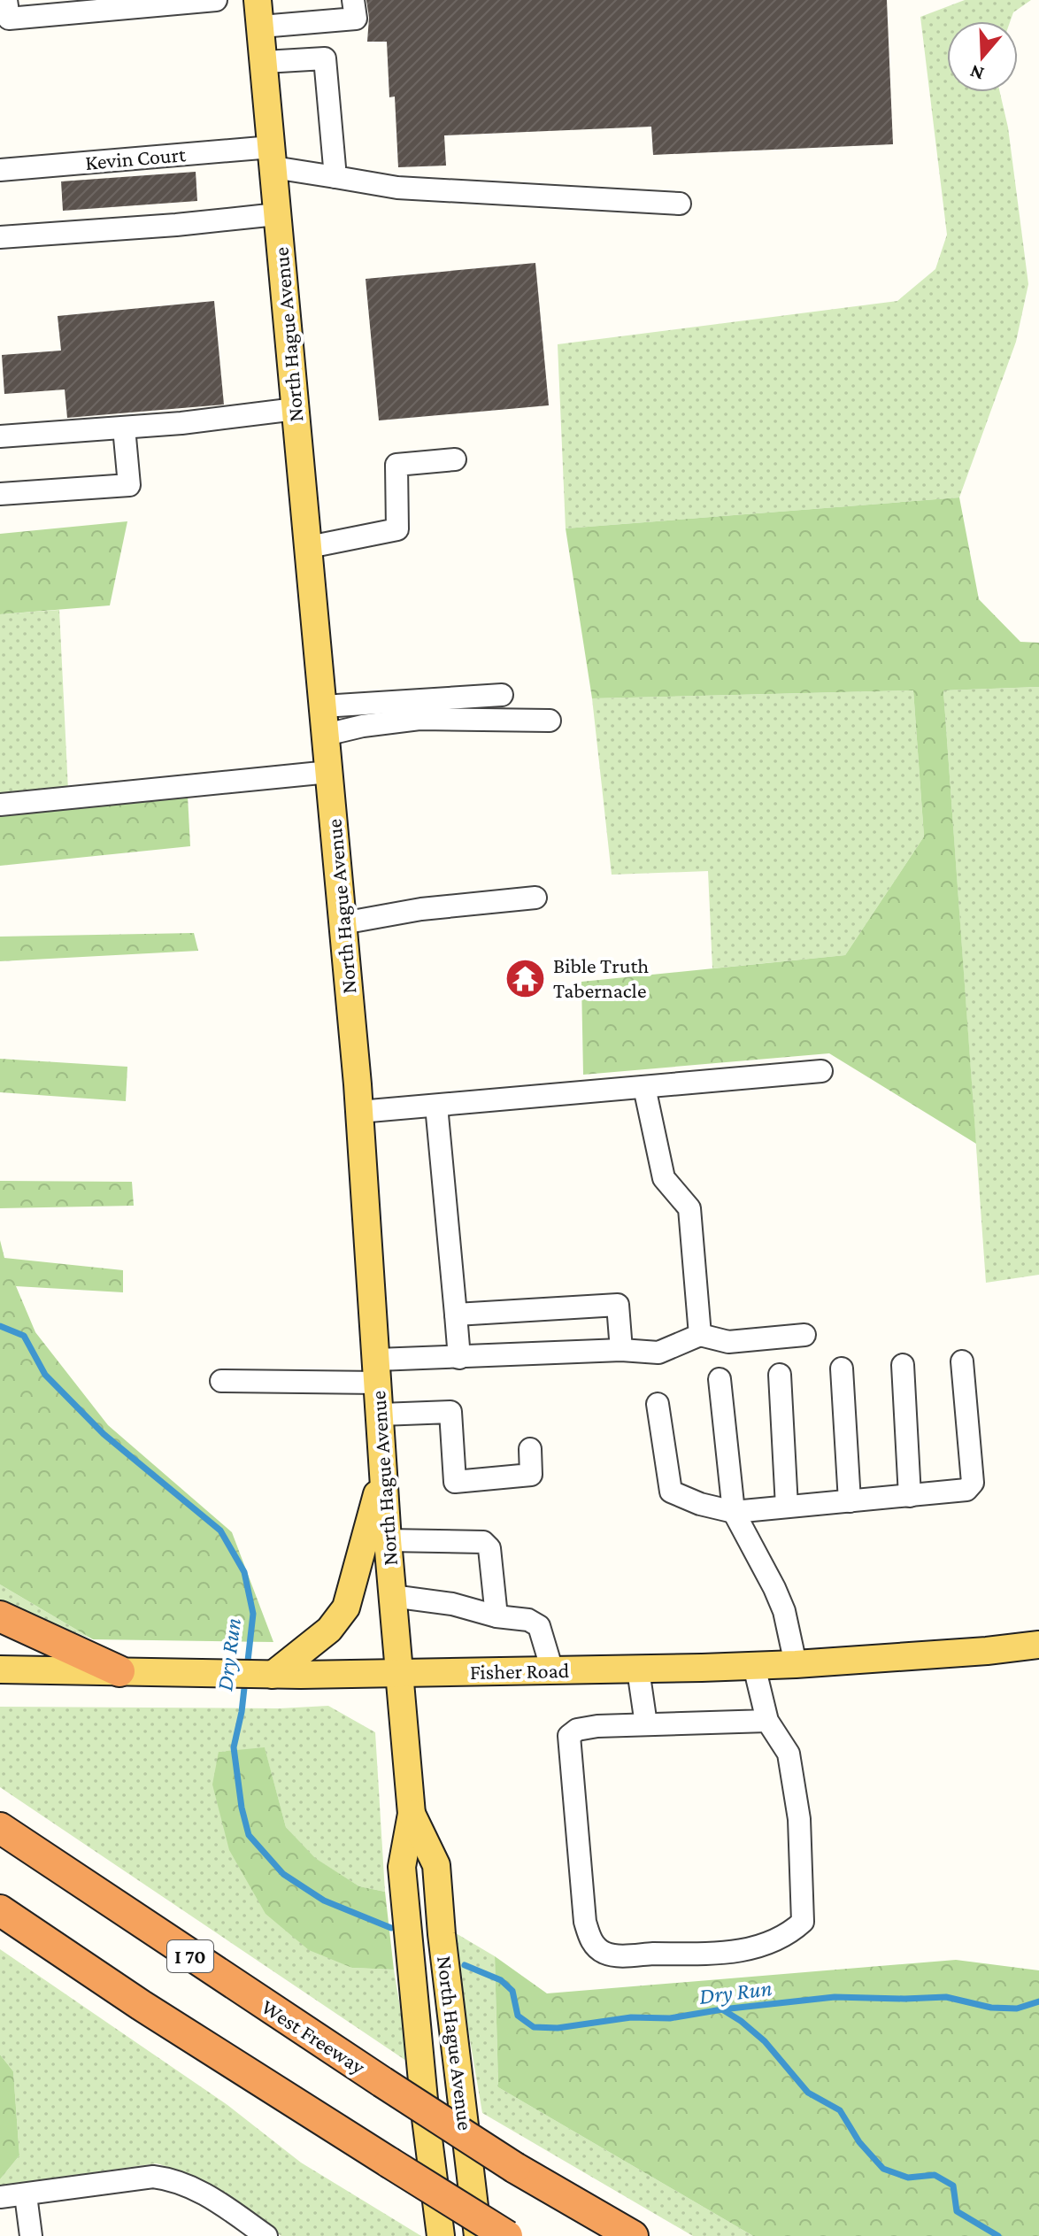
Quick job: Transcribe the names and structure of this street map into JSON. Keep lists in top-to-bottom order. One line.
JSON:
{"streets":{"highway":["I 70","West Freeway"],"main road":["North Hague Avenue","Fisher Road"],"street":["Kevin Court"]},"crossings":[["Kevin Court","North Hague Avenue"],["North Hague Avenue","Fisher Road"]],"water":["Dry Run"],"places":{"temple":["Bible Truth Tabernacle"]},"north":"bottom"}
